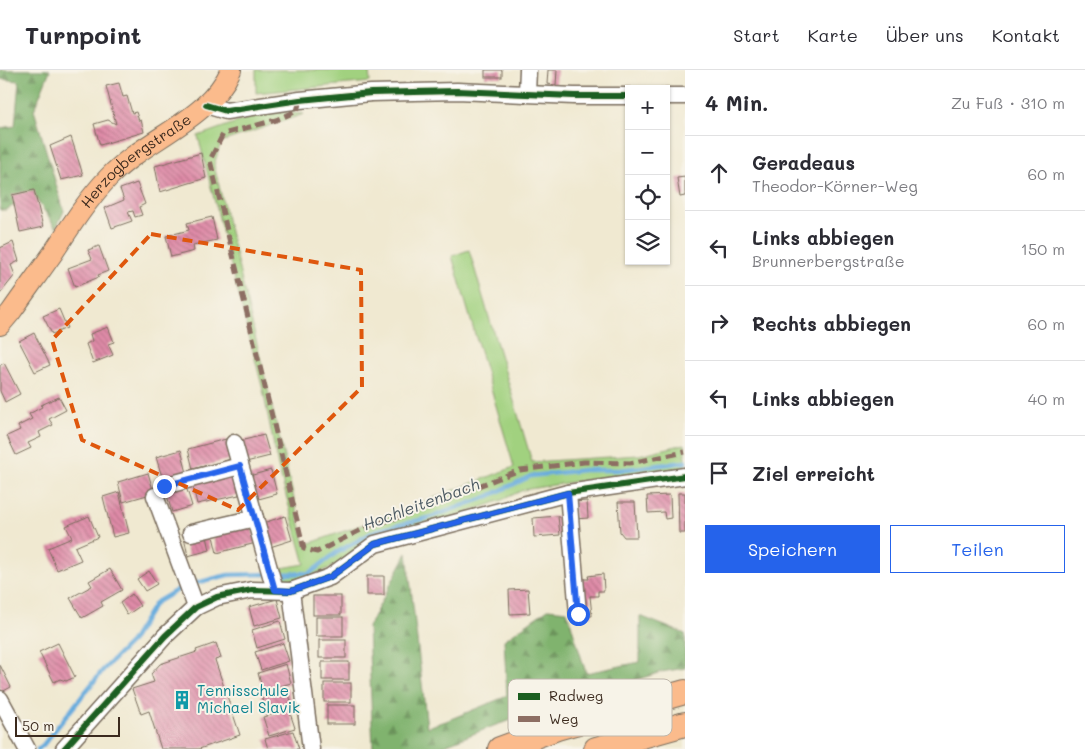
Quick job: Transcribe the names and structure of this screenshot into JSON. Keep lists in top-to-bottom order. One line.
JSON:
{"streets":{"main road":["Herzogbergstraße"]},"water":["Hochleitenbach"],"places":{"building":["Tennisschule Michael Slavik"]},"legend":["Radweg","Weg"],"scale_bar":"50 m","page":{"header":"Turnpoint","nav":["Start","Karte","Über uns","Kontakt"],"heading":["4 Min.","Zu Fuß · 310 m"],"map_buttons":["+","−"],"list":[["Geradeaus","Theodor-Körner-Weg","60 m"],["Links abbiegen","Brunnerbergstraße","150 m"],["Rechts abbiegen","60 m"],["Links abbiegen","40 m"],"Ziel erreicht"],"buttons":["Speichern","Teilen"],"scale":"50 m"}}
